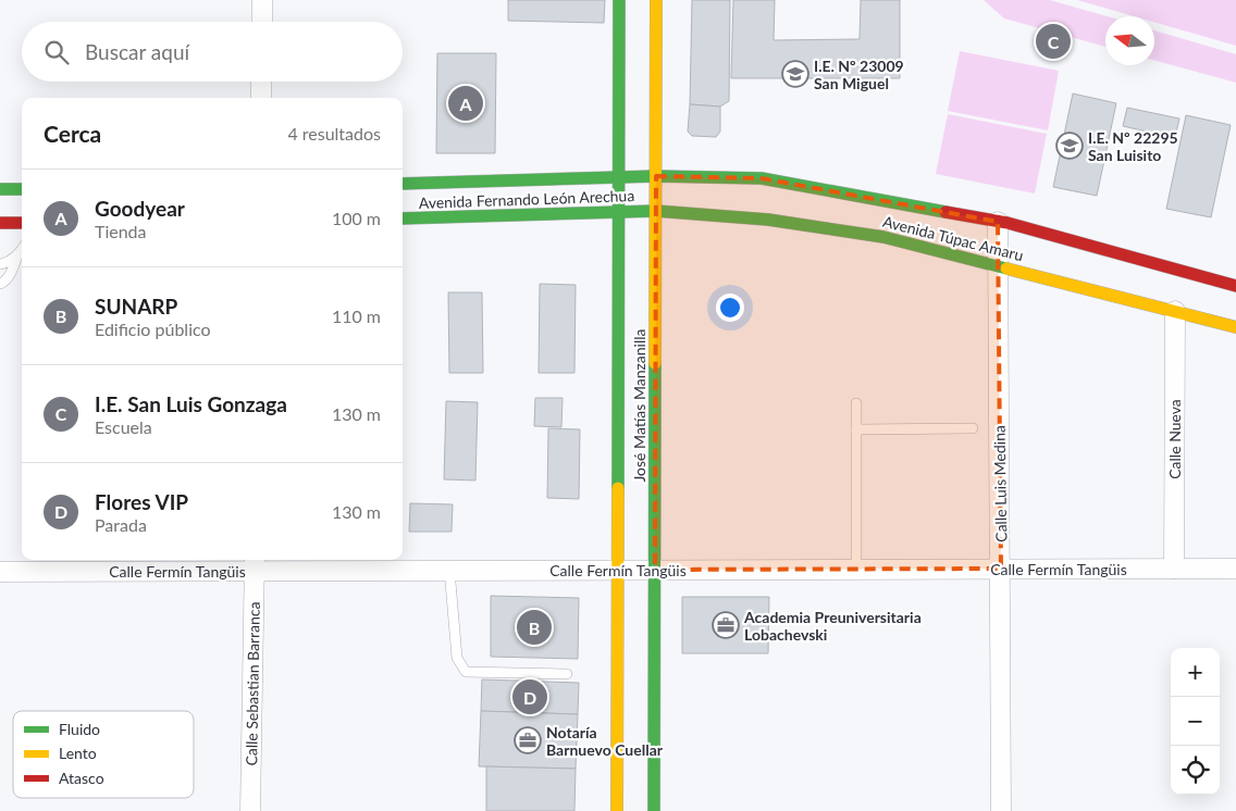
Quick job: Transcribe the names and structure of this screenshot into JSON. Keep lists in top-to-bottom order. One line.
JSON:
{"streets":{"main road":["Avenida Fernando León Arechua","Avenida Túpac Amaru","José Matías Manzanilla"],"street":["Calle Nueva","Calle Luis Medina","Calle Fermín Tangüis","Calle Sebastian Barranca"]},"crossings":[["Avenida Fernando León Arechua","Avenida Túpac Amaru"],["Avenida Fernando León Arechua","José Matías Manzanilla"],["Avenida Túpac Amaru","José Matías Manzanilla"],["Avenida Túpac Amaru","Calle Nueva"],["Avenida Túpac Amaru","Calle Luis Medina"],["José Matías Manzanilla","Calle Fermín Tangüis"],["Calle Nueva","Calle Fermín Tangüis"],["Calle Luis Medina","Calle Fermín Tangüis"],["Calle Fermín Tangüis","Calle Sebastian Barranca"]],"places":{"school or university":["I.E. Nº 23009 San Miguel","I.E. Nº 22295 San Luisito"],"office":["Academia Preuniversitaria Lobachevski","Notaría Barnuevo Cuellar"]},"legend":["Fluido","Lento","Atasco"],"north":"left","page":{"pins":["C","A","B","D"],"search":"Buscar aquí","heading":["Cerca","4 resultados"],"list":[{"mark":"A","name":"Goodyear","note":"Tienda","value":"100 m"},{"mark":"B","name":"SUNARP","note":"Edificio público","value":"110 m"},{"mark":"C","name":"I.E. San Luis Gonzaga","note":"Escuela","value":"130 m"},{"mark":"D","name":"Flores VIP","note":"Parada","value":"130 m"}],"map_buttons":["+","−"]}}
